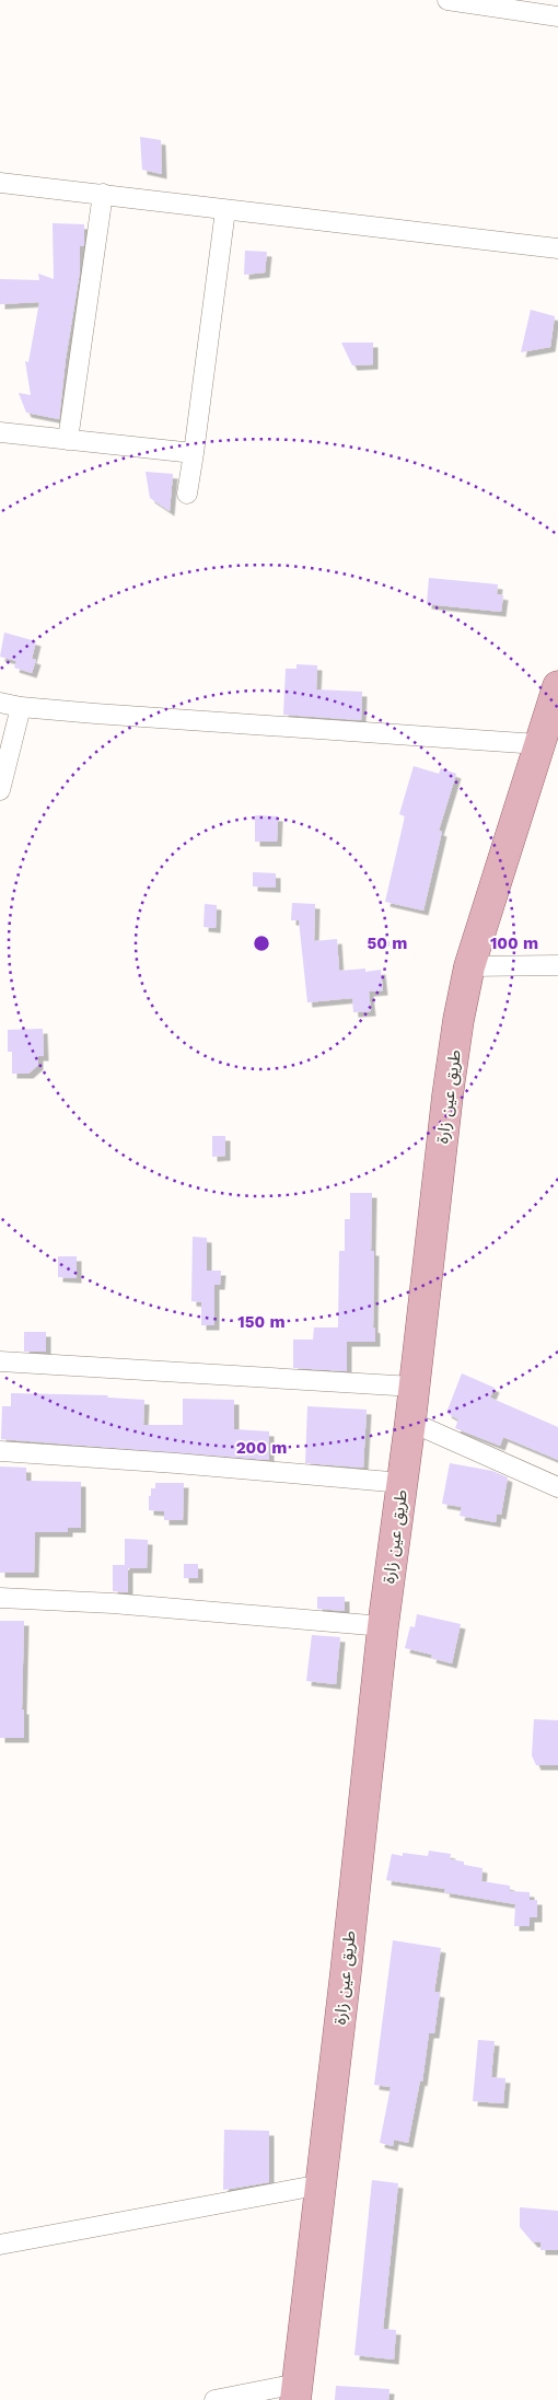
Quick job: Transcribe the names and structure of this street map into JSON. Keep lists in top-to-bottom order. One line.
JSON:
{"streets":{"main road":["طريق عين زارة"]},"rings":["50 m","100 m","150 m","200 m"]}
